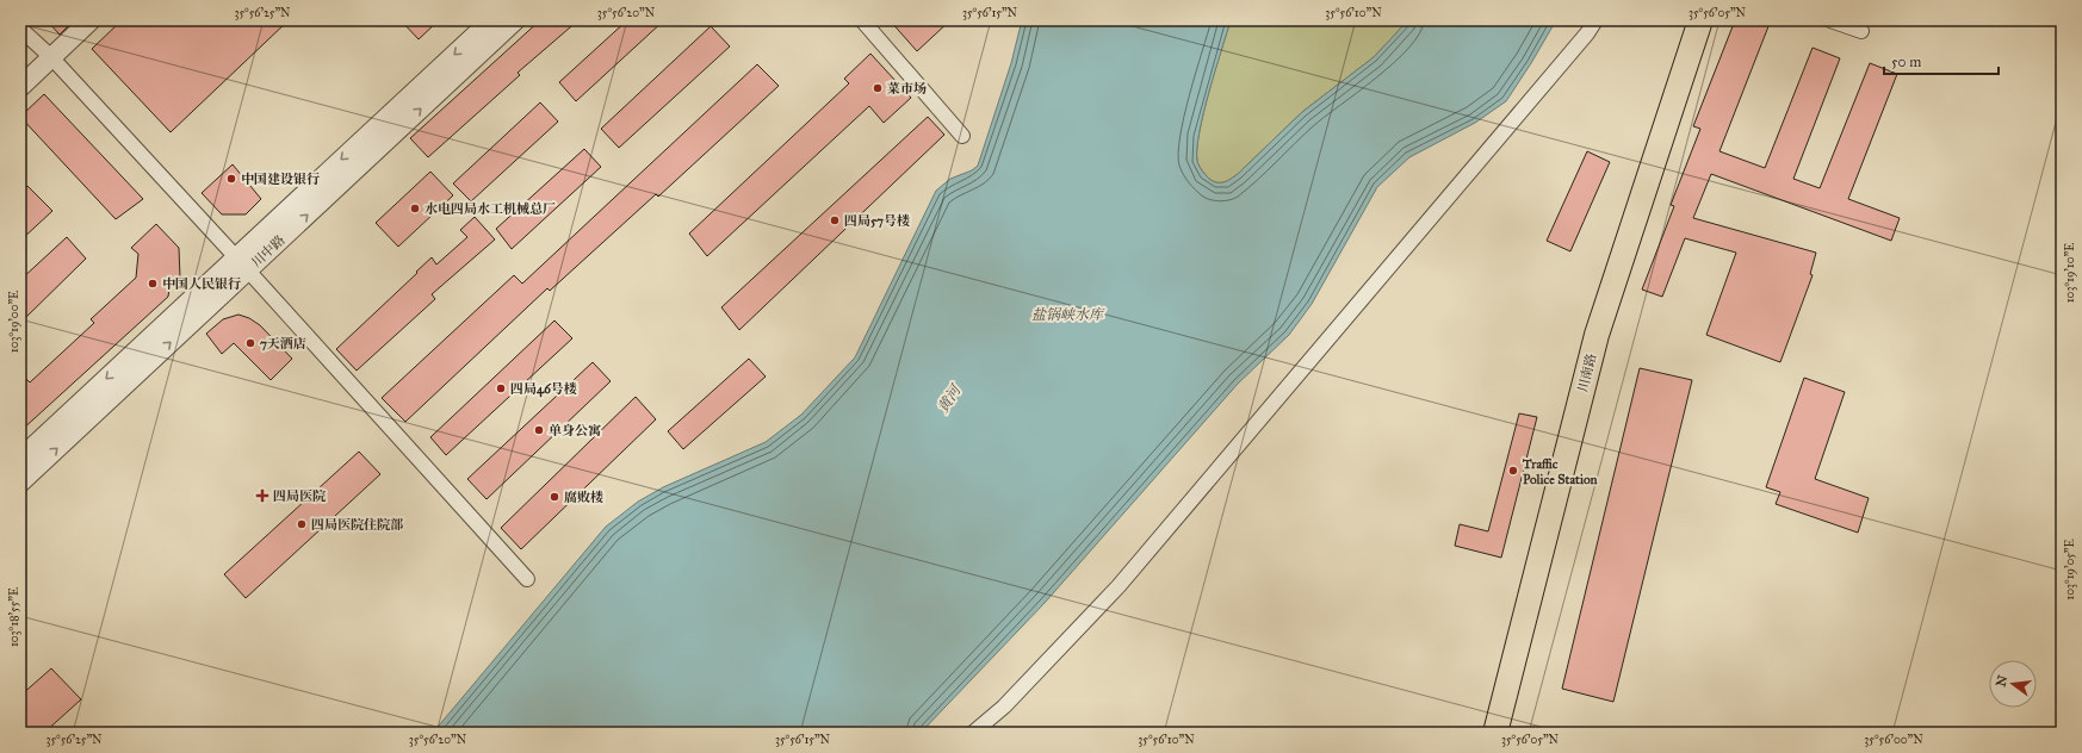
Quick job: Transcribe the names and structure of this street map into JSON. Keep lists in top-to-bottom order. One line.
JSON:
{"streets":{"main road":["川南路"],"street":["川中路"]},"water":["盐锅峡水库","黄河"],"places":{"other":["菜市场","中国建设银行","水电四局水工机械总厂","四局57号楼","中国人民银行","7天酒店","四局46号楼","单身公寓","Traffic Police Station","腐败楼","四局医院住院部"],"health":["四局医院"]},"scale_bar":"50 m","north":"left","coordinates":["35°56'25\"N","35°56'20\"N","35°56'15\"N","35°56'10\"N","35°56'05\"N","103°19'10\"E","103°19'00\"E","103°19'05\"E","103°18'55\"E","35°56'00\"N"]}
